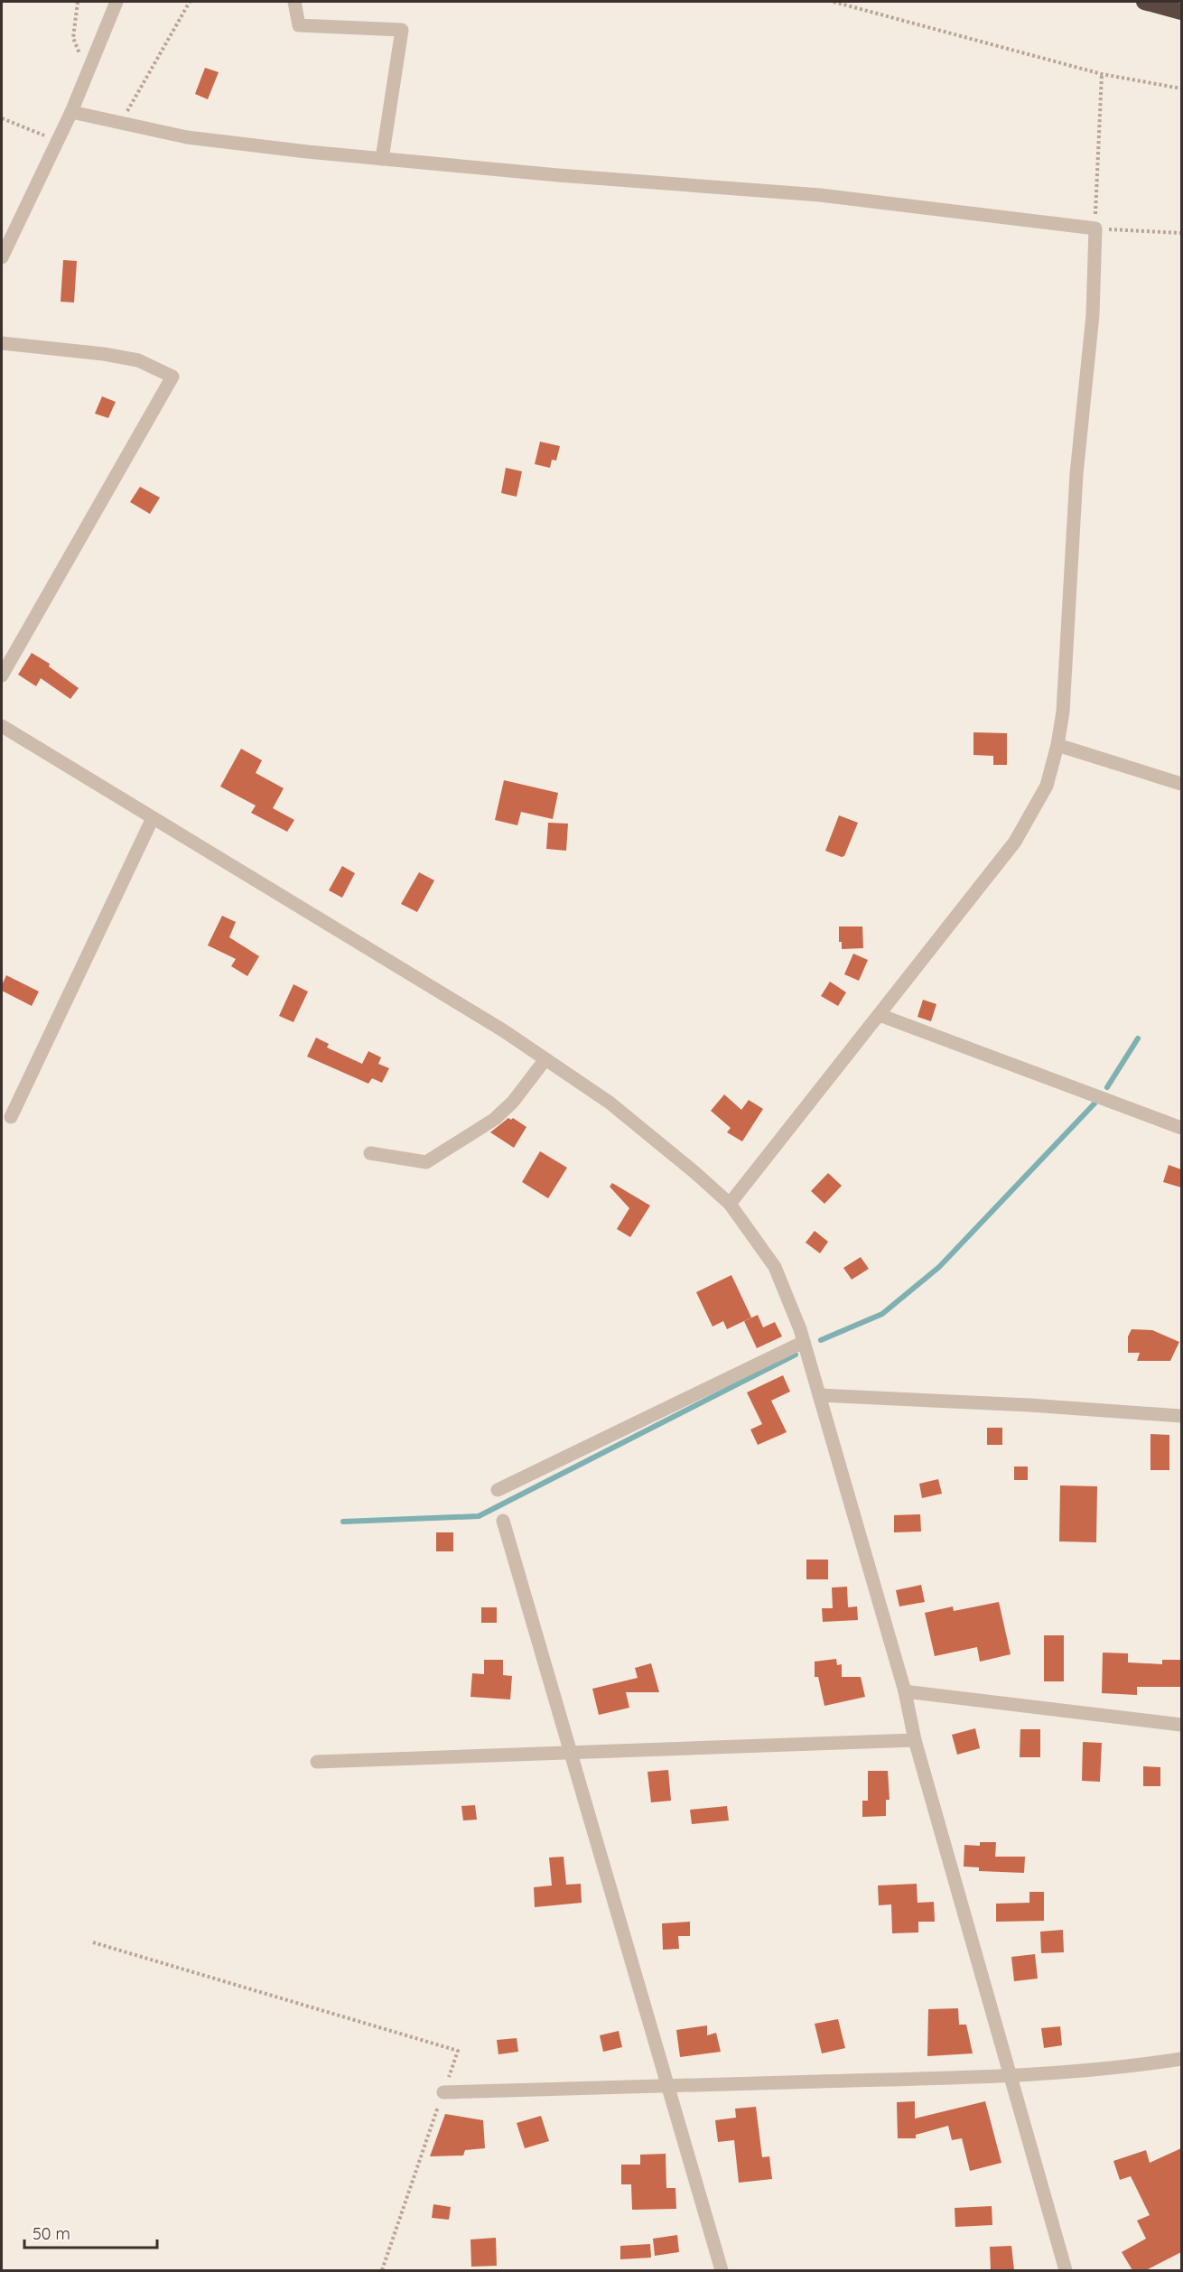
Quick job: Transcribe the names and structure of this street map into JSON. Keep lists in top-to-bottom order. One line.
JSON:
{"scale_bar":"50 m"}
